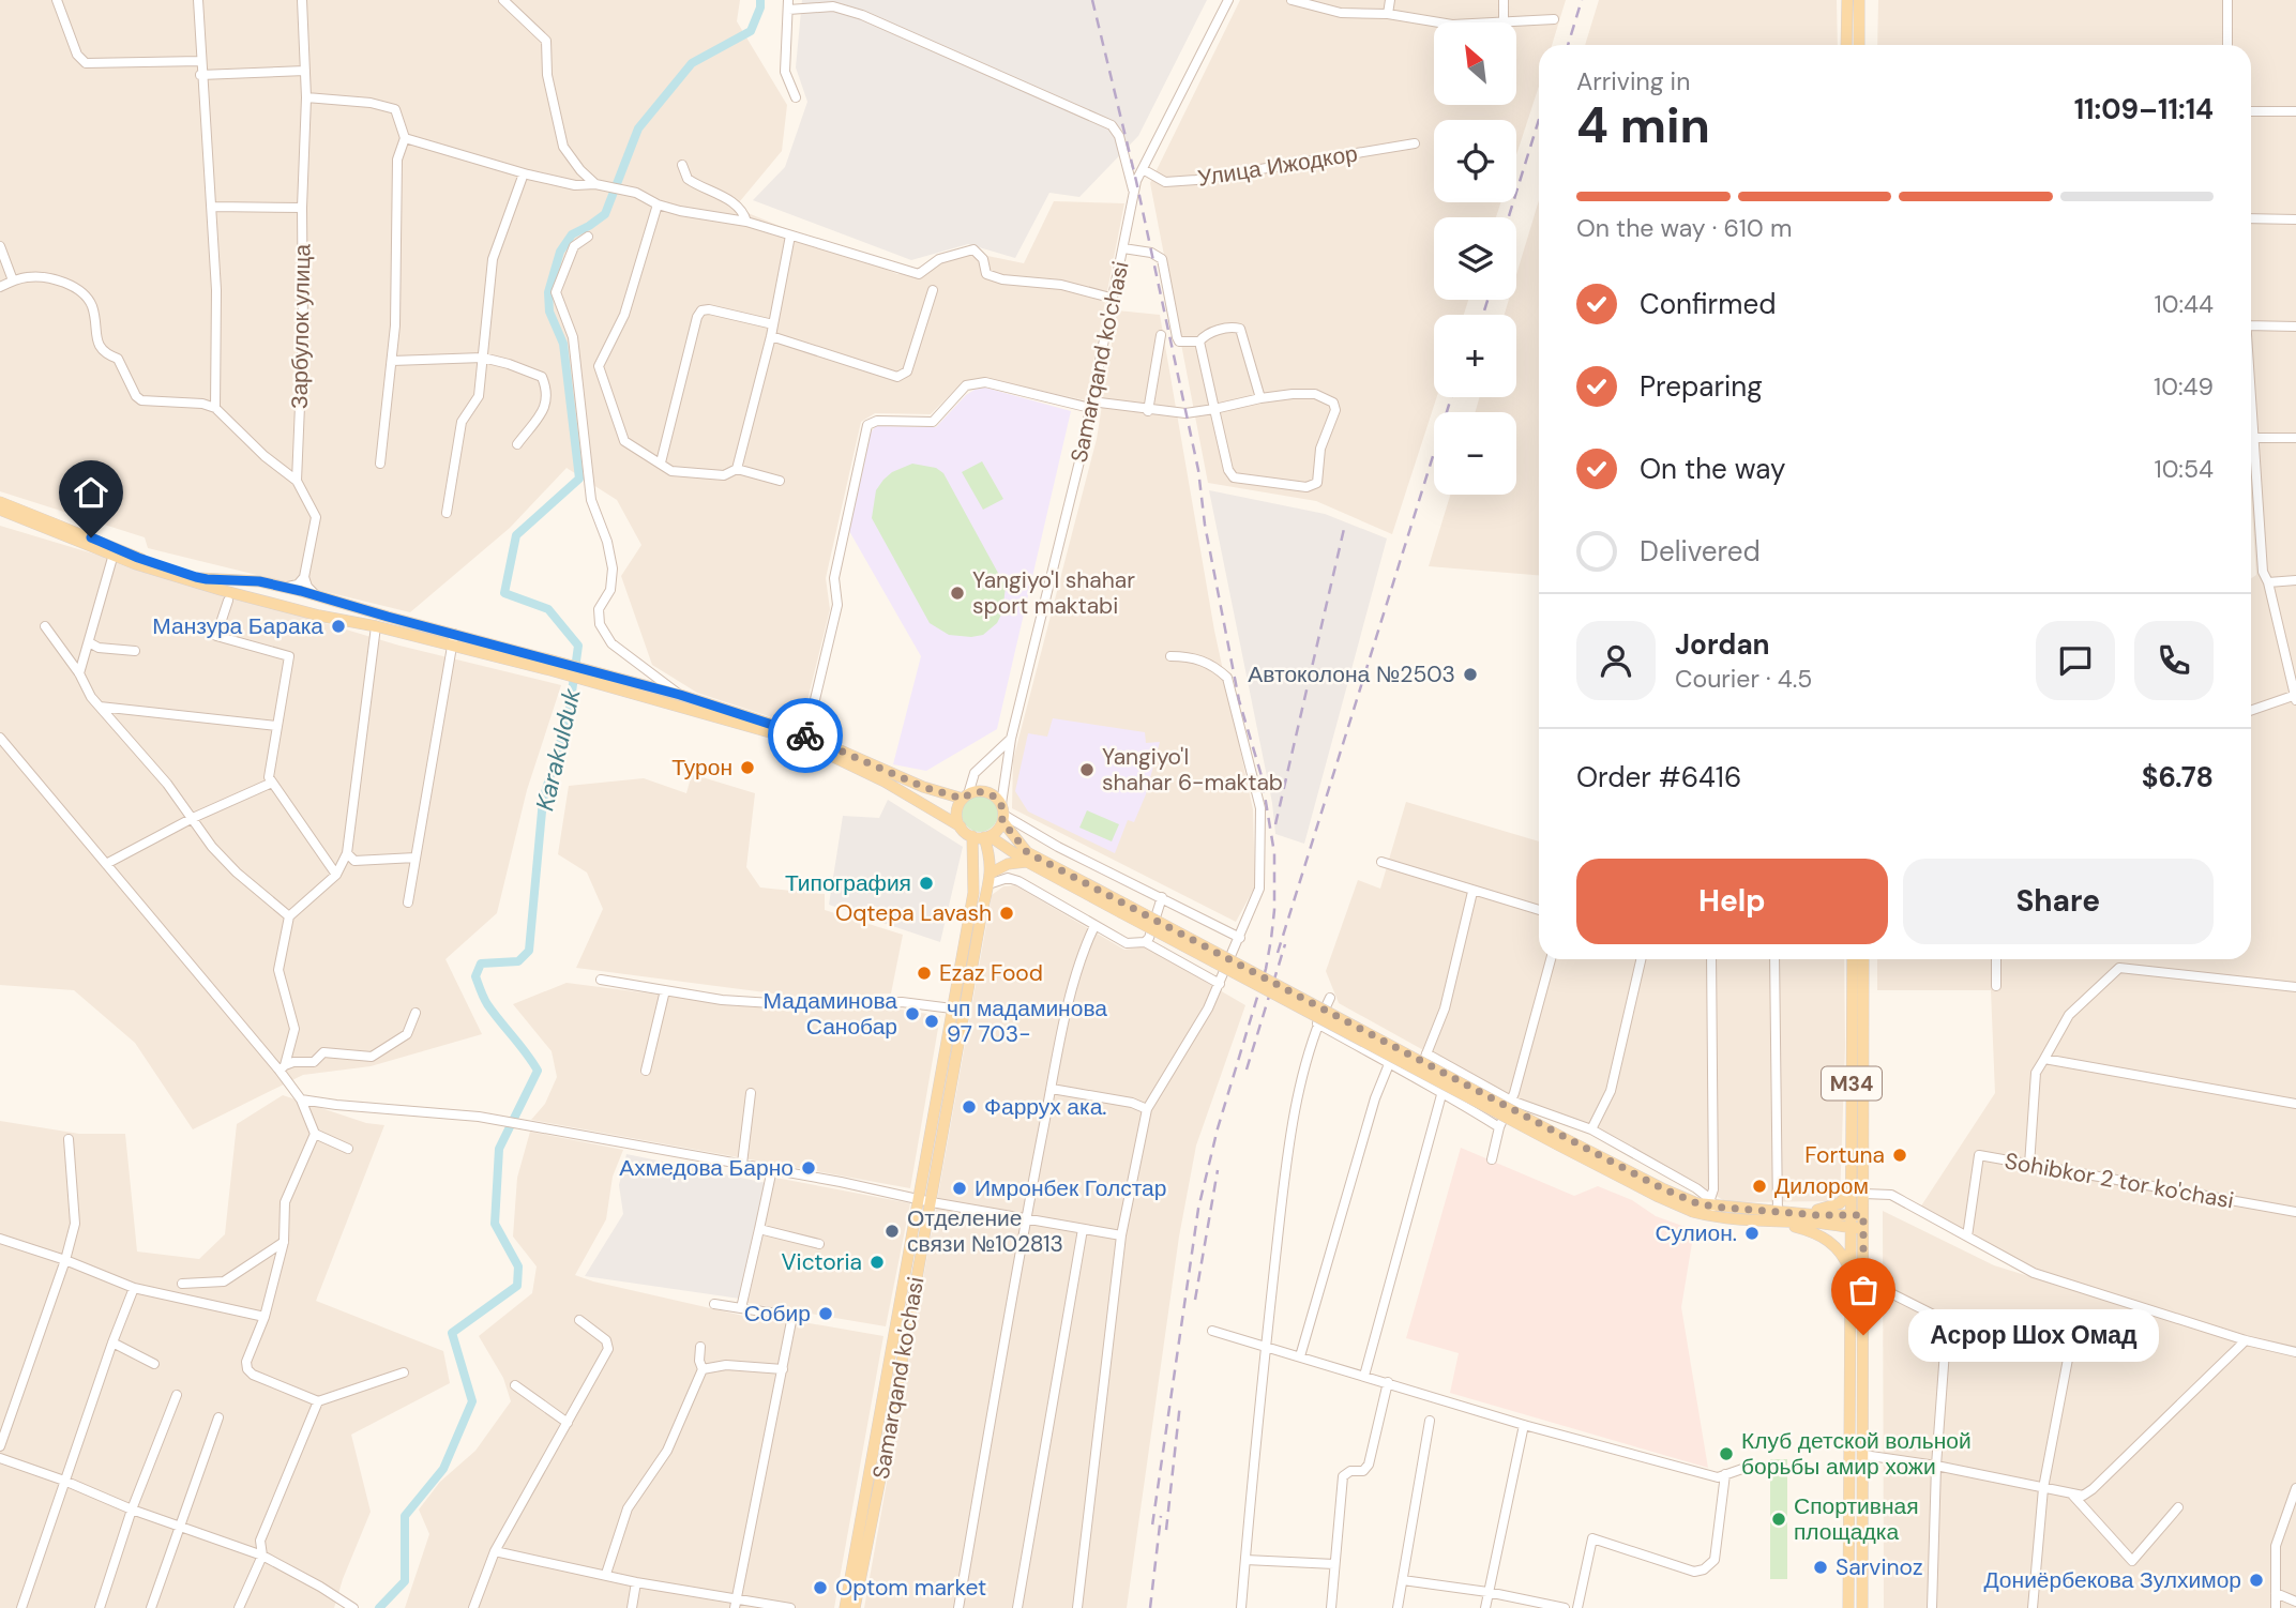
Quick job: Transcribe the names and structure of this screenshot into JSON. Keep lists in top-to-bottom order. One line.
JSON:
{"streets":{"main road":["Samarqand ko'chasi","M34"],"street":["Улица Ижодкор","Зарбулок улица","Sohibkor 2 tor ko'chasi"]},"crossings":[["Улица Ижодкор","Samarqand ko'chasi"]],"water":["Karakulduk"],"places":["Yangiyo'l shahar sport maktabi","Манзура Барака","Автоколона №2503","Турон","Yangiyo'l shahar 6-maktab","Типография","Oqtepa Lavash","Ezaz Food","Мадаминова Санобар","чп мадаминова 97 703-","Фаррух ака.","Fortuna","Ахмедова Барно","Дилором","Имронбек Голстар","Отделение связи №102813","Сулион.","Victoria","Собир","Асрор Шох Омад","Клуб детской вольной борьбы амир хожи","Спортивная площадка","Sarvinoz","Дониёрбекова Зулхимор","Optom market"],"north":"top left","page":{"map_buttons":["+","−"],"heading":["4 min","Arriving in","11:09–11:14"],"panel":["Jordan","Courier · 4.5","Order #6416","$6.78"],"bar":"On the way · 610 m","list":[["Confirmed","10:44"],["Preparing","10:49"],["On the way","10:54"],"Delivered"],"buttons":["Help","Share"],"bubble":"Асрор Шох Омад"}}
